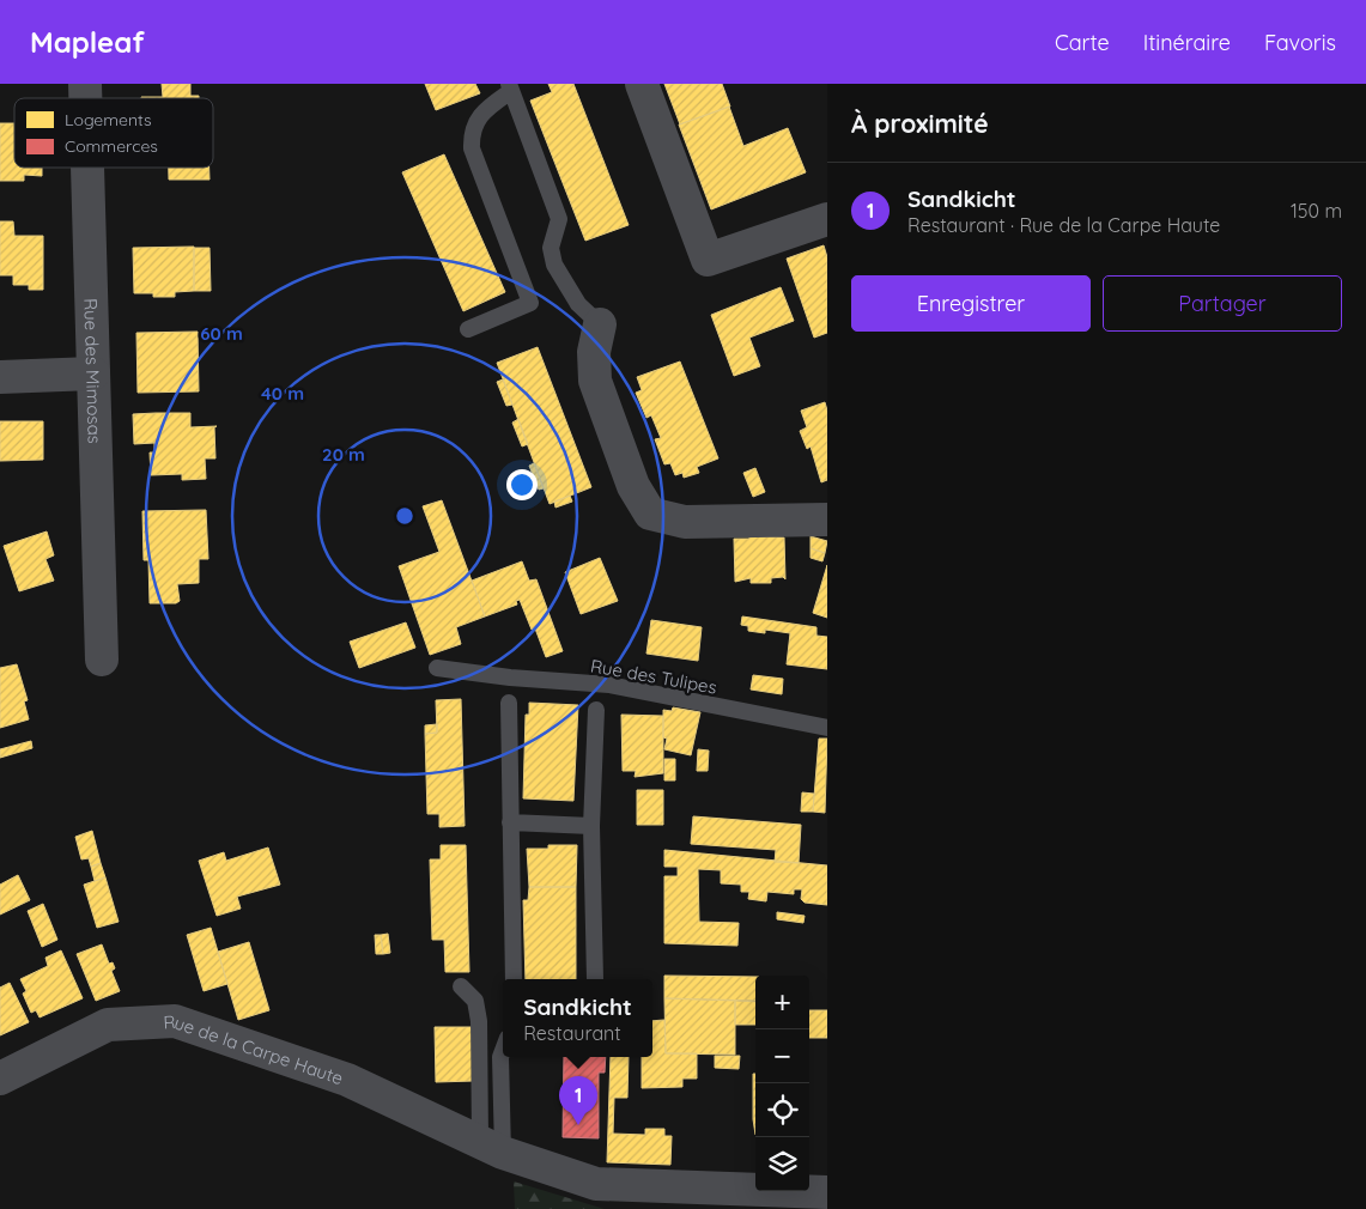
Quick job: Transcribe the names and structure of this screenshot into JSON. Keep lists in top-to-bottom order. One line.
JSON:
{"streets":{"street":["Rue des Mimosas","Rue de la Carpe Haute"],"lane":["Rue des Tulipes"]},"legend":["Logements","Commerces"],"page":{"header":"Mapleaf","nav":["Carte","Itinéraire","Favoris"],"heading":"À proximité","list":[{"mark":"1","name":"Sandkicht","note":"Restaurant · Rue de la Carpe Haute","value":"150 m"}],"buttons":["Enregistrer","Partager"],"map_buttons":["+","−"],"popup":["Sandkicht","Restaurant"],"pins":"1"},"rings":["60 m","40 m","20 m"]}
